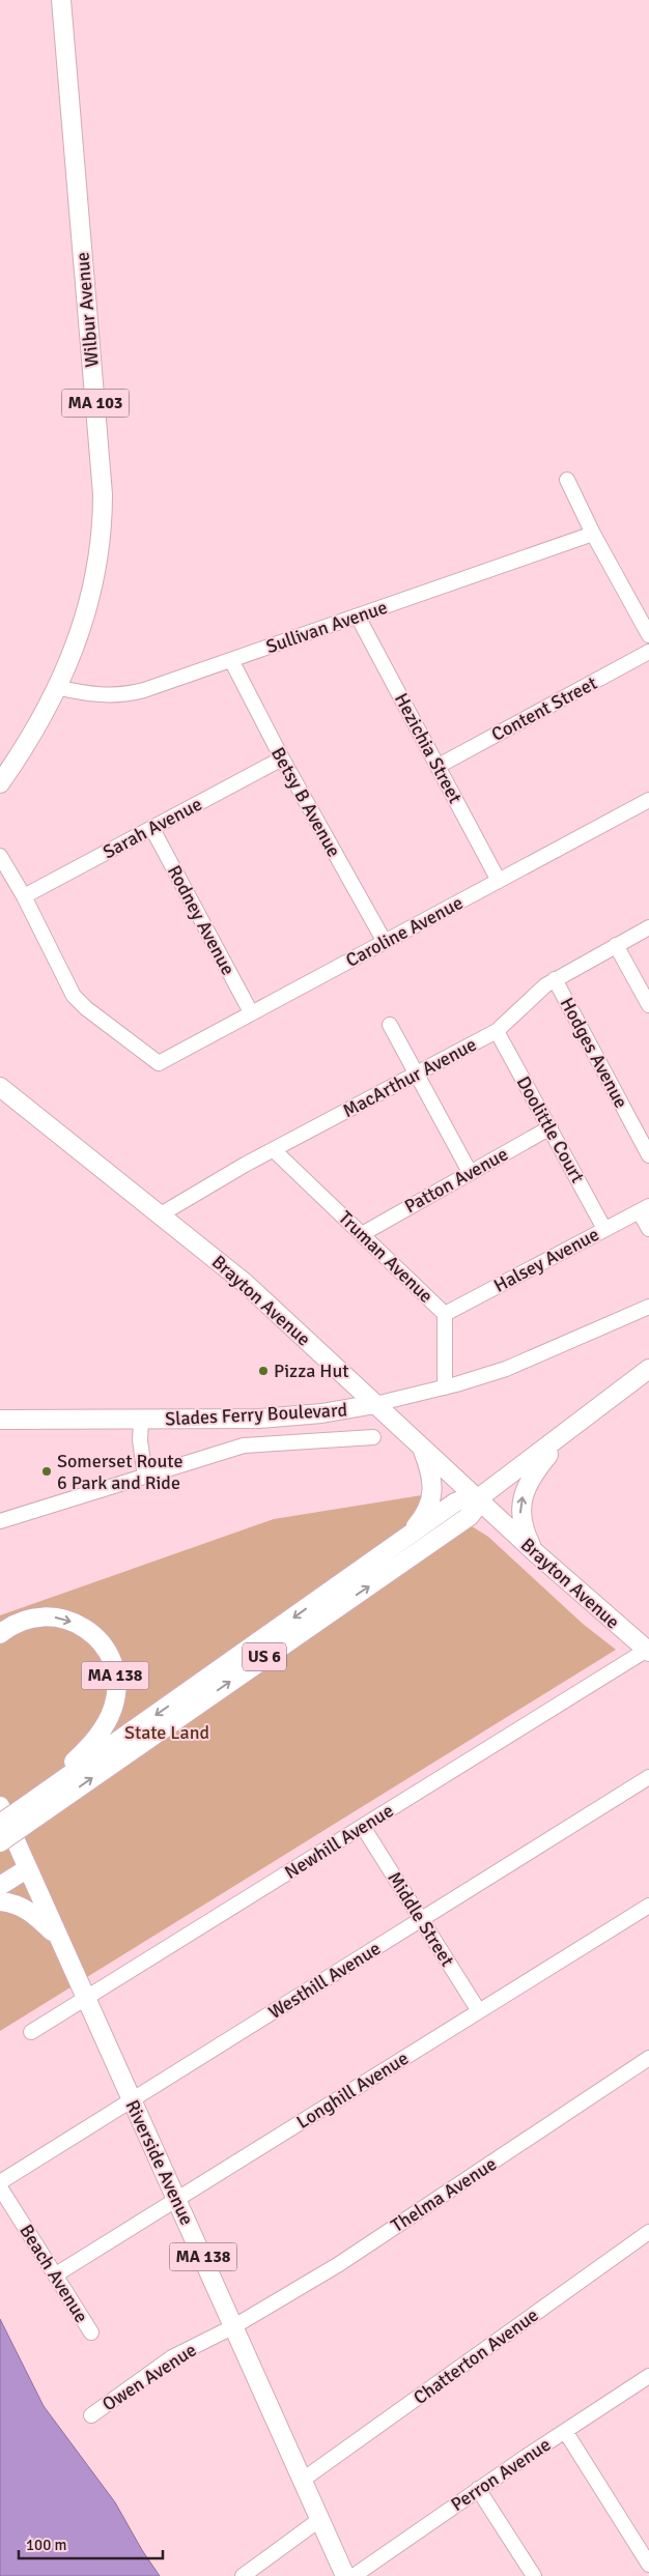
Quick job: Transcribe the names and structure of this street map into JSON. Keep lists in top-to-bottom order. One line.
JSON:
{"streets":{"main road":["Wilbur Avenue","MA 103","Brayton Avenue","Slades Ferry Boulevard","US 6","MA 138","Riverside Avenue"],"street":["Sullivan Avenue","Content Street","Hezichia Street","Betsy B Avenue","Sarah Avenue","Rodney Avenue","Caroline Avenue","Hodges Avenue","MacArthur Avenue","Doolittle Court","Patton Avenue","Truman Avenue","Halsey Avenue","Newhill Avenue","Middle Street","Westhill Avenue","Longhill Avenue","Thelma Avenue","Beach Avenue","Chatterton Avenue","Owen Avenue","Perron Avenue"]},"crossings":[["Wilbur Avenue","Sullivan Avenue"],["Sullivan Avenue","Hezichia Street"],["Sullivan Avenue","Betsy B Avenue"],["Content Street","Hezichia Street"],["Hezichia Street","Caroline Avenue"],["Betsy B Avenue","Sarah Avenue"],["Betsy B Avenue","Caroline Avenue"],["Sarah Avenue","Rodney Avenue"],["Sarah Avenue","Caroline Avenue"],["Rodney Avenue","Caroline Avenue"],["Hodges Avenue","MacArthur Avenue"],["MacArthur Avenue","Doolittle Court"],["MacArthur Avenue","Truman Avenue"],["MacArthur Avenue","Brayton Avenue"],["Doolittle Court","Patton Avenue"],["Doolittle Court","Halsey Avenue"],["Patton Avenue","Truman Avenue"],["Truman Avenue","Halsey Avenue"],["Truman Avenue","Slades Ferry Boulevard"],["Brayton Avenue","Slades Ferry Boulevard"],["Brayton Avenue","US 6"],["Brayton Avenue","Newhill Avenue"],["US 6","MA 138"],["MA 138","Riverside Avenue"],["Newhill Avenue","Middle Street"],["Newhill Avenue","Riverside Avenue"],["Middle Street","Westhill Avenue"],["Middle Street","Longhill Avenue"],["Westhill Avenue","Riverside Avenue"],["Longhill Avenue","Riverside Avenue"],["Longhill Avenue","Beach Avenue"],["Riverside Avenue","Thelma Avenue"],["Riverside Avenue","Chatterton Avenue"],["Riverside Avenue","Owen Avenue"],["Thelma Avenue","Owen Avenue"]],"parks":["State Land"],"places":["Pizza Hut","Somerset Route 6 Park and Ride"],"scale_bar":"100 m"}
